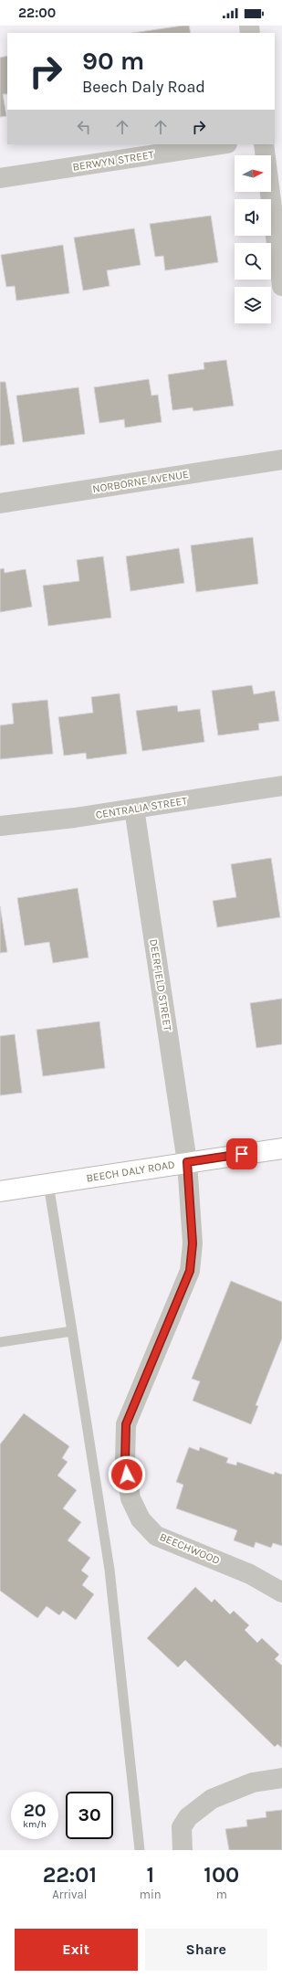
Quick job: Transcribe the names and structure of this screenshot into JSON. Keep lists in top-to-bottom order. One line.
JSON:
{"streets":{"main road":["BEECH DALY ROAD"],"street":["BERWYN STREET","NORBORNE AVENUE","CENTRALIA STREET","DEERFIELD STREET","BEECHWOOD"]},"crossings":[["CENTRALIA STREET","DEERFIELD STREET"],["DEERFIELD STREET","BEECH DALY ROAD"],["DEERFIELD STREET","BEECHWOOD"],["BEECH DALY ROAD","BEECHWOOD"]],"north":"right","page":{"status":"22:00","turn":["90 m","Beech Daly Road"],"speed":"20 km/h","limit":"30","eta":["22:01","Arrival","1","min","100","m"],"buttons":["Exit","Share"]}}
